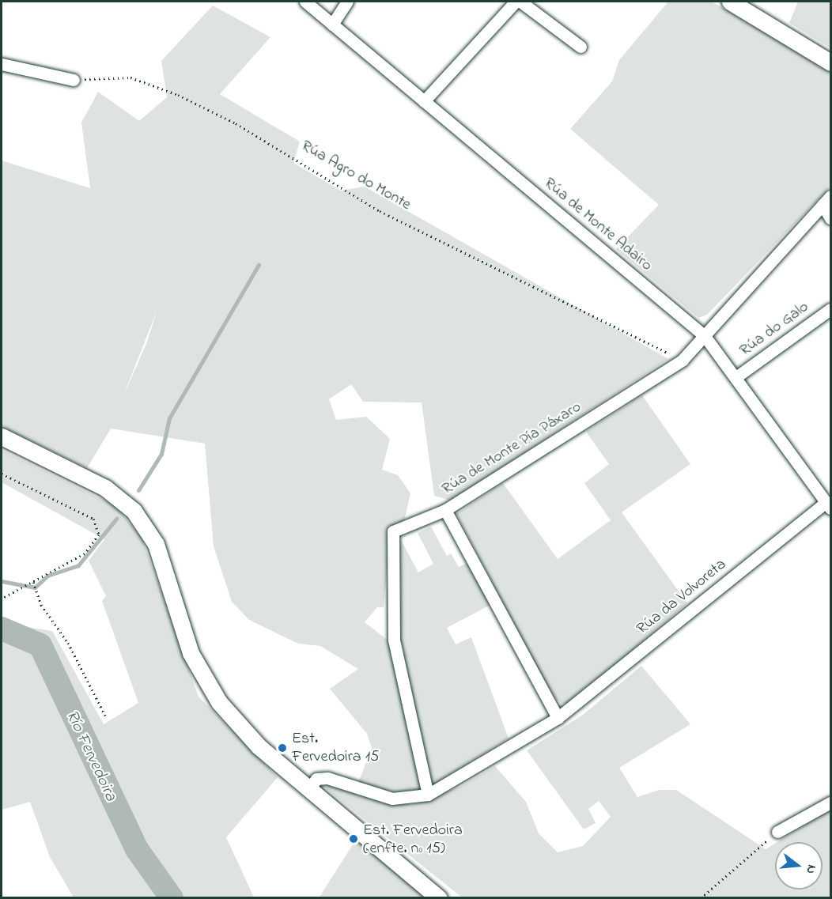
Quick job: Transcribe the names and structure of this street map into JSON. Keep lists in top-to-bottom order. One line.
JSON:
{"streets":{"street":["Rúa de Monte Adairo","Rúa do Galo","Rúa de Monte Pía Páxaro","Rúa da Volvoreta"],"path":["Rúa Agro do Monte"]},"crossings":[["Rúa Agro do Monte","Rúa de Monte Pía Páxaro"],["Rúa de Monte Adairo","Rúa do Galo"],["Rúa de Monte Adairo","Rúa de Monte Pía Páxaro"],["Rúa de Monte Adairo","Rúa da Volvoreta"],["Rúa de Monte Pía Páxaro","Rúa da Volvoreta"]],"water":["Río Fervedoira"],"places":["Est. Fervedoira 15","Est. Fervedoira (enfte. nº 15)"],"north":"right"}
